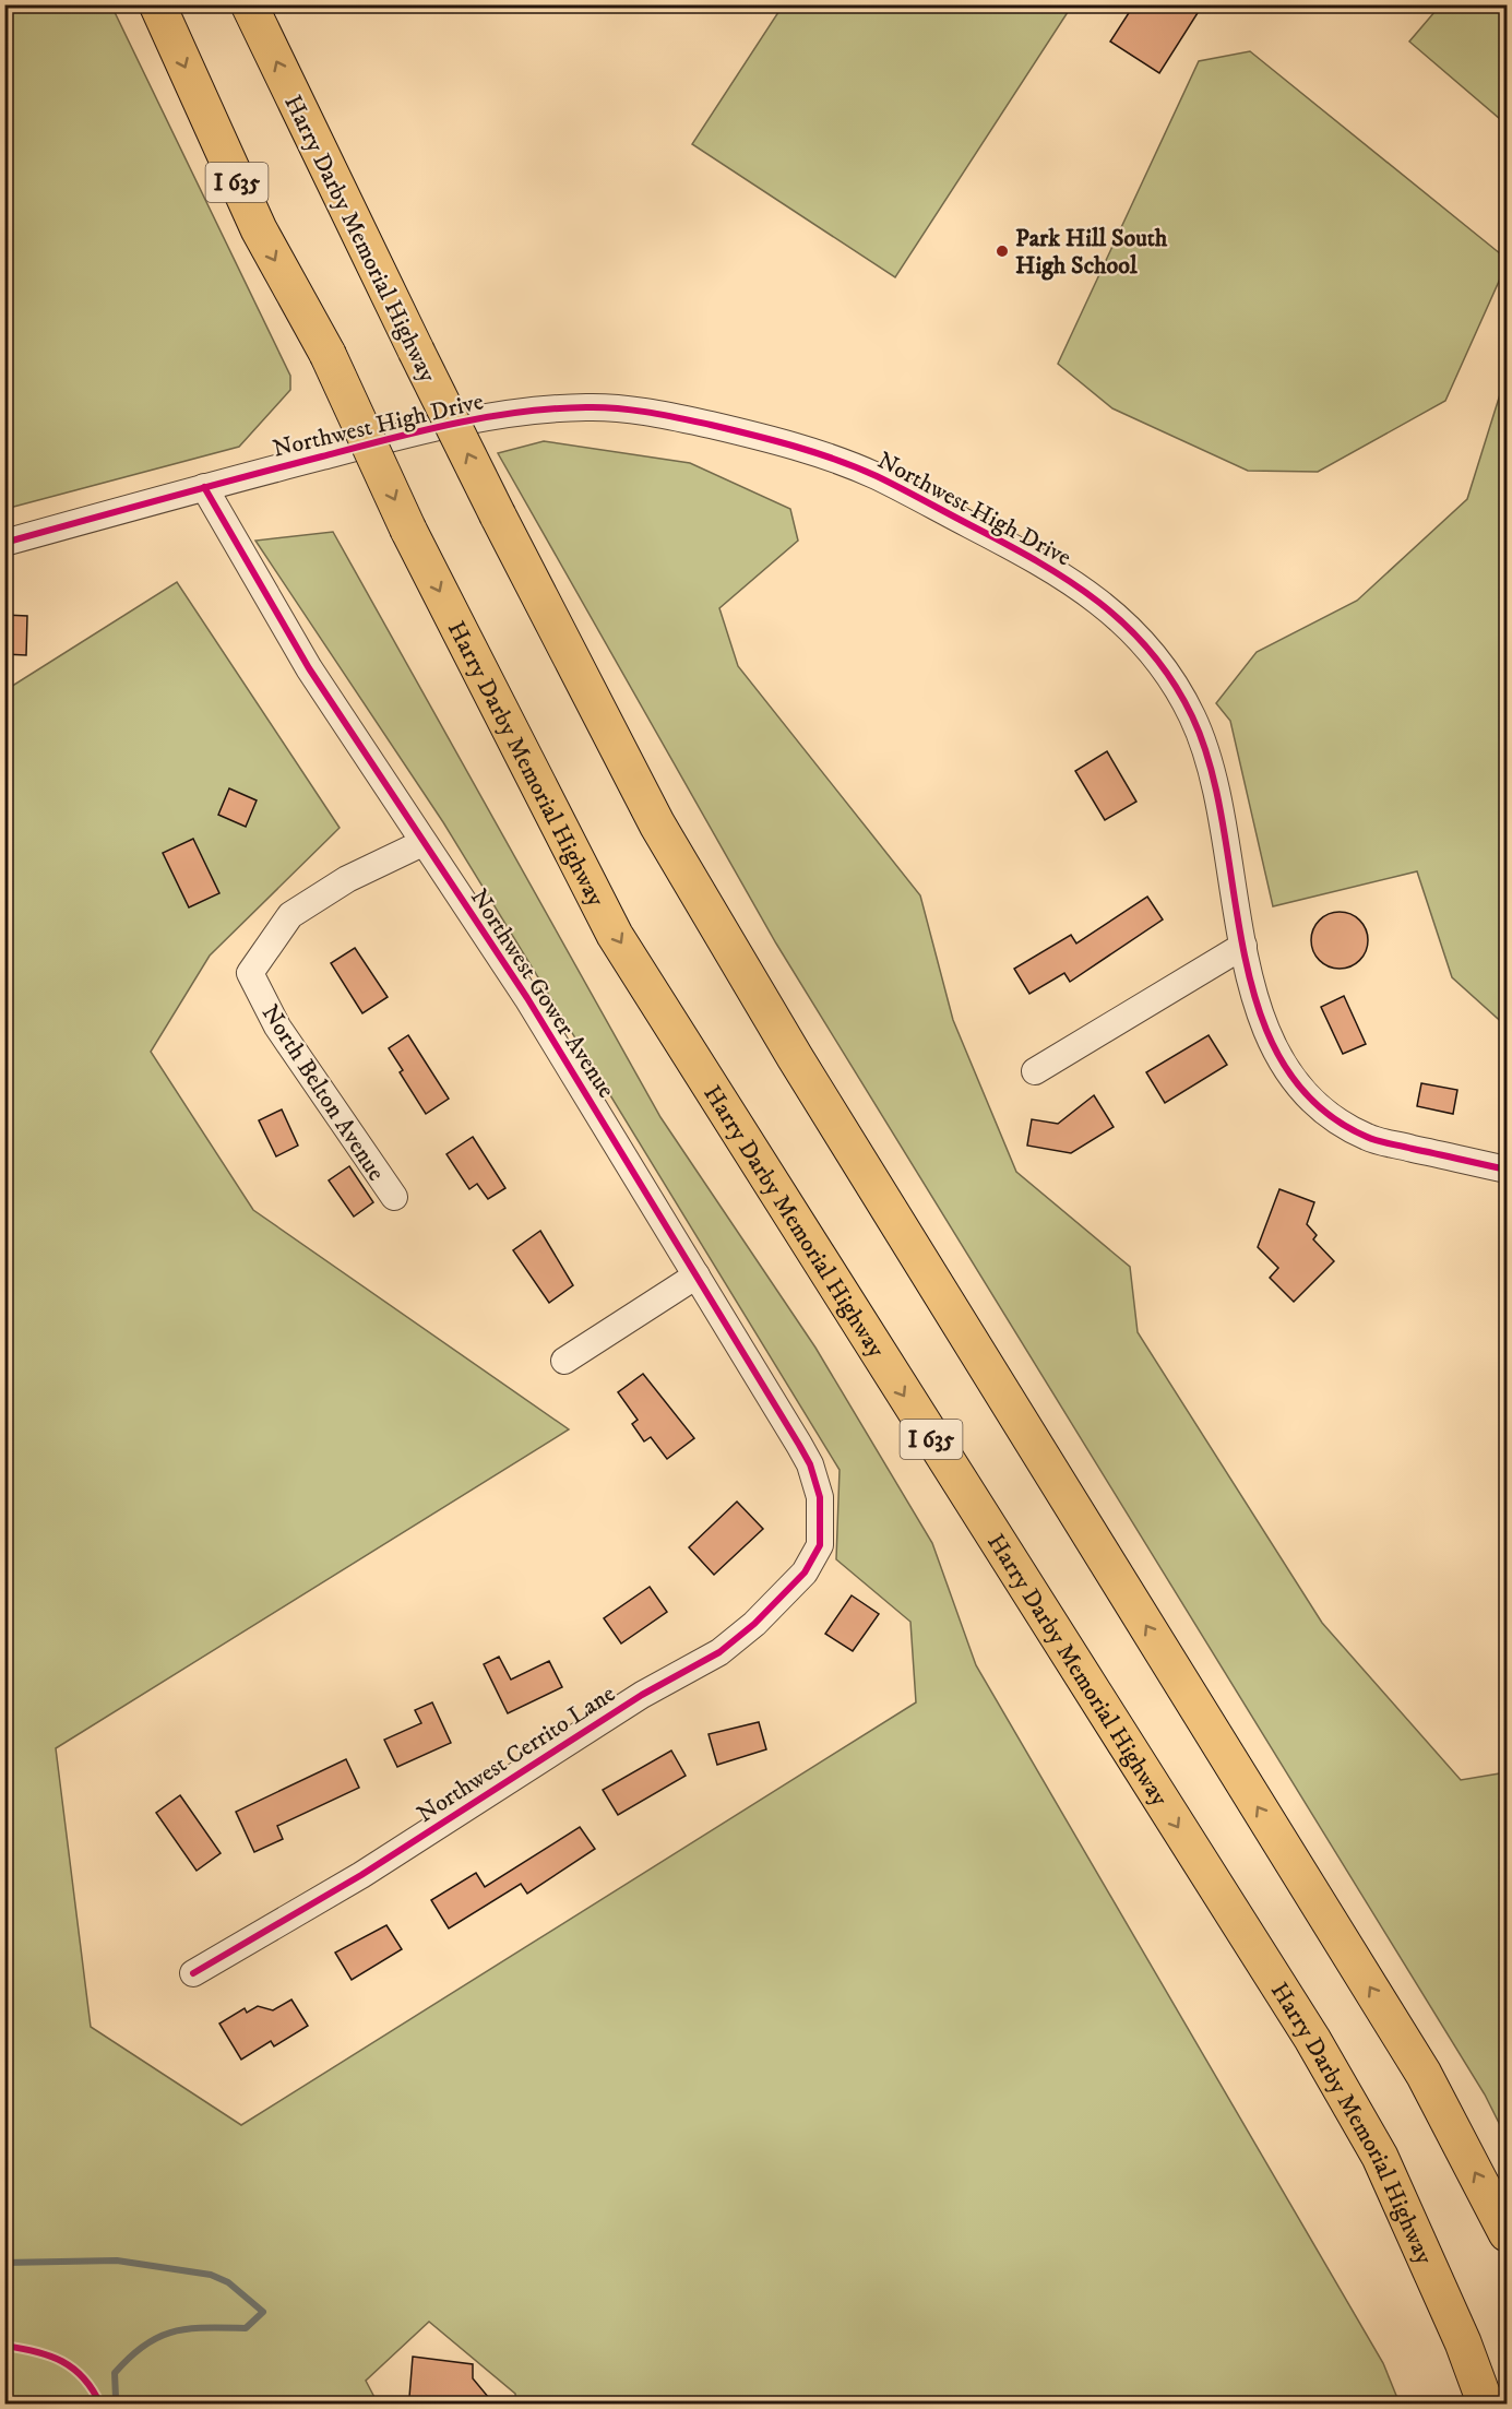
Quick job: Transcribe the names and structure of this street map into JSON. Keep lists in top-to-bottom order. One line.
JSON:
{"streets":{"highway":["I 635","Harry Darby Memorial Highway"],"street":["Northwest High Drive","Northwest Gower Avenue","North Belton Avenue","Northwest Cerrito Lane"]},"crossings":[["Northwest High Drive","Northwest Gower Avenue"],["Northwest Gower Avenue","North Belton Avenue"],["Northwest Gower Avenue","Northwest Cerrito Lane"]],"places":["Park Hill South High School"]}
